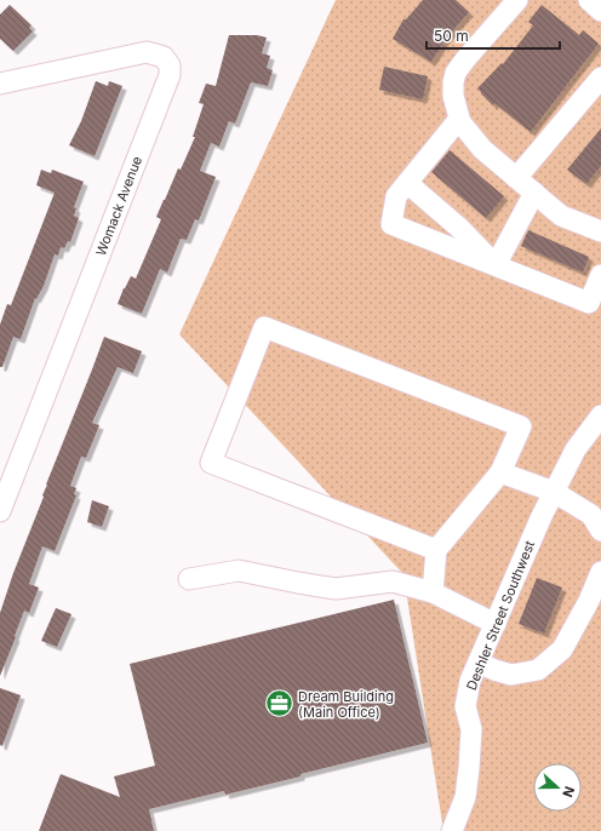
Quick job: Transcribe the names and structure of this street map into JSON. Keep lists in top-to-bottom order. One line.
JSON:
{"streets":{"street":["Womack Avenue","Deshler Street Southwest"]},"places":{"office":["Dream Building (Main Office)"]},"scale_bar":"50 m","north":"right"}
